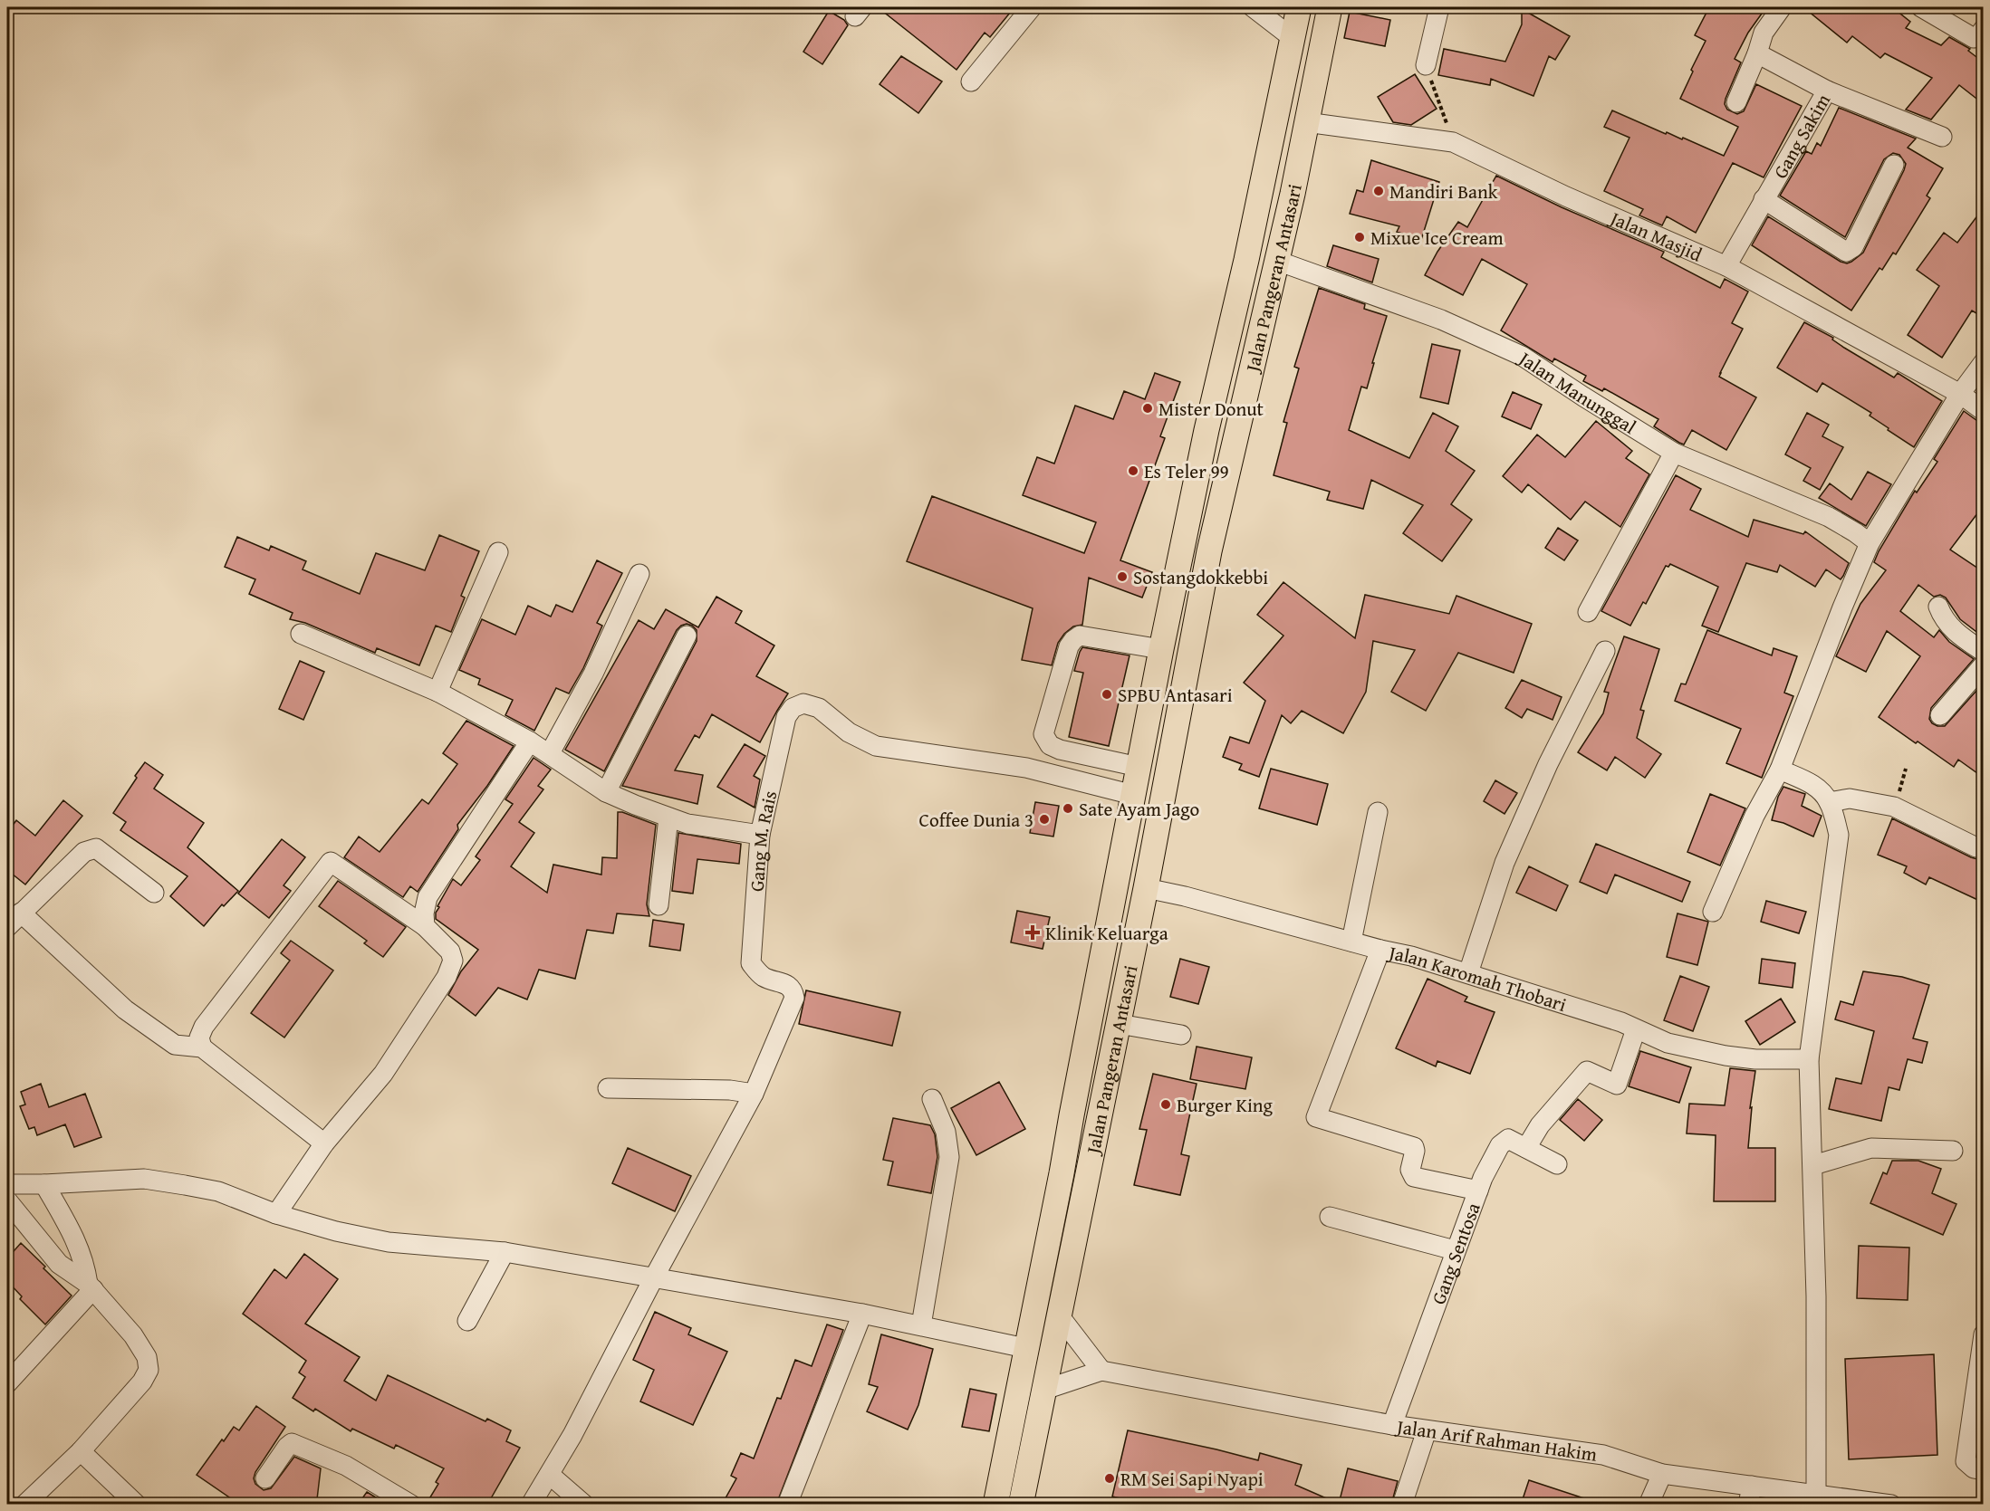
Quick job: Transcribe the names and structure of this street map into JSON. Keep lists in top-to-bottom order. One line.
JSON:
{"streets":{"main road":["Jalan Pangeran Antasari"],"street":["Gang Sakim","Jalan Masjid","Jalan Manunggal","Gang M. Rais","Jalan Karomah Thobari","Gang Sentosa","Jalan Arif Rahman Hakim"]},"crossings":[["Gang Sakim","Jalan Masjid"],["Jalan Masjid","Jalan Pangeran Antasari"],["Jalan Pangeran Antasari","Jalan Manunggal"],["Jalan Pangeran Antasari","Gang M. Rais"],["Jalan Pangeran Antasari","Jalan Karomah Thobari"],["Jalan Pangeran Antasari","Jalan Arif Rahman Hakim"],["Gang Sentosa","Jalan Arif Rahman Hakim"]],"places":{"other":["Mandiri Bank","Mixue Ice Cream","Mister Donut","Es Teler 99","Sostangdokkebbi","SPBU Antasari","Sate Ayam Jago","Coffee Dunia 3","Burger King","RM Sei Sapi Nyapi"],"health":["Klinik Keluarga"]}}
